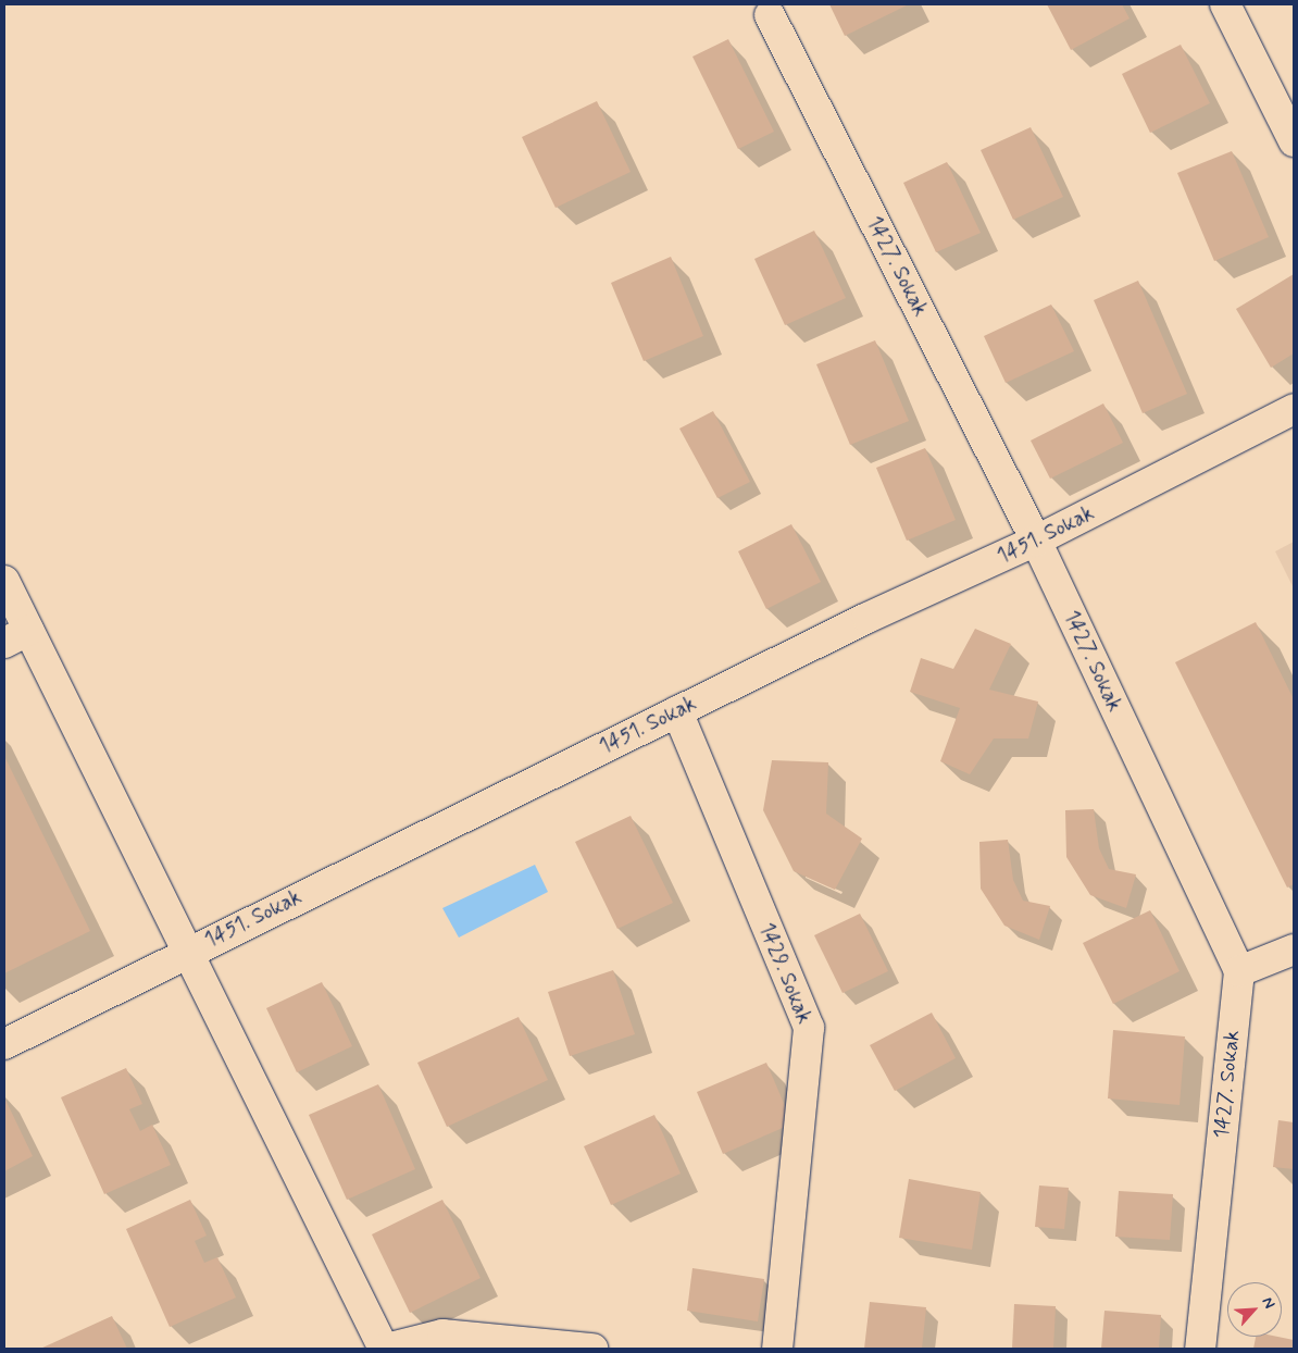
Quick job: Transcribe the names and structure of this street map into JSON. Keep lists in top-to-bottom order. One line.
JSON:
{"streets":{"street":["1427. Sokak","1451. Sokak","1429. Sokak"]},"crossings":[["1427. Sokak","1451. Sokak"],["1451. Sokak","1429. Sokak"]],"north":"top right"}
